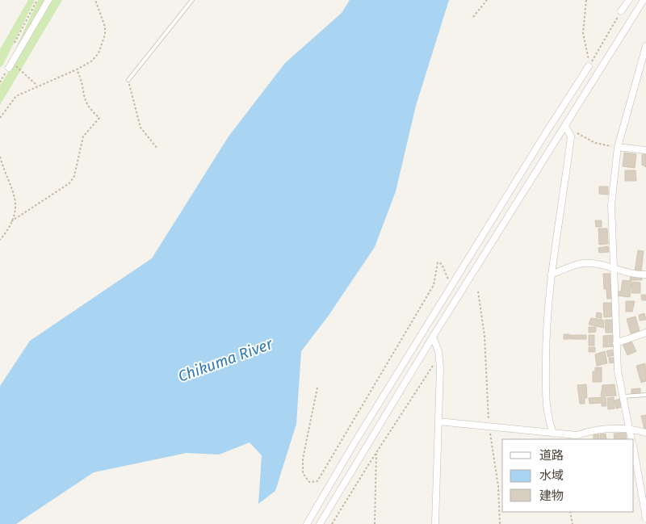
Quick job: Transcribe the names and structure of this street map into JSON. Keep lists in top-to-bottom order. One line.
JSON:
{"water":["Chikuma River"],"legend":["道路","水域","建物"]}
